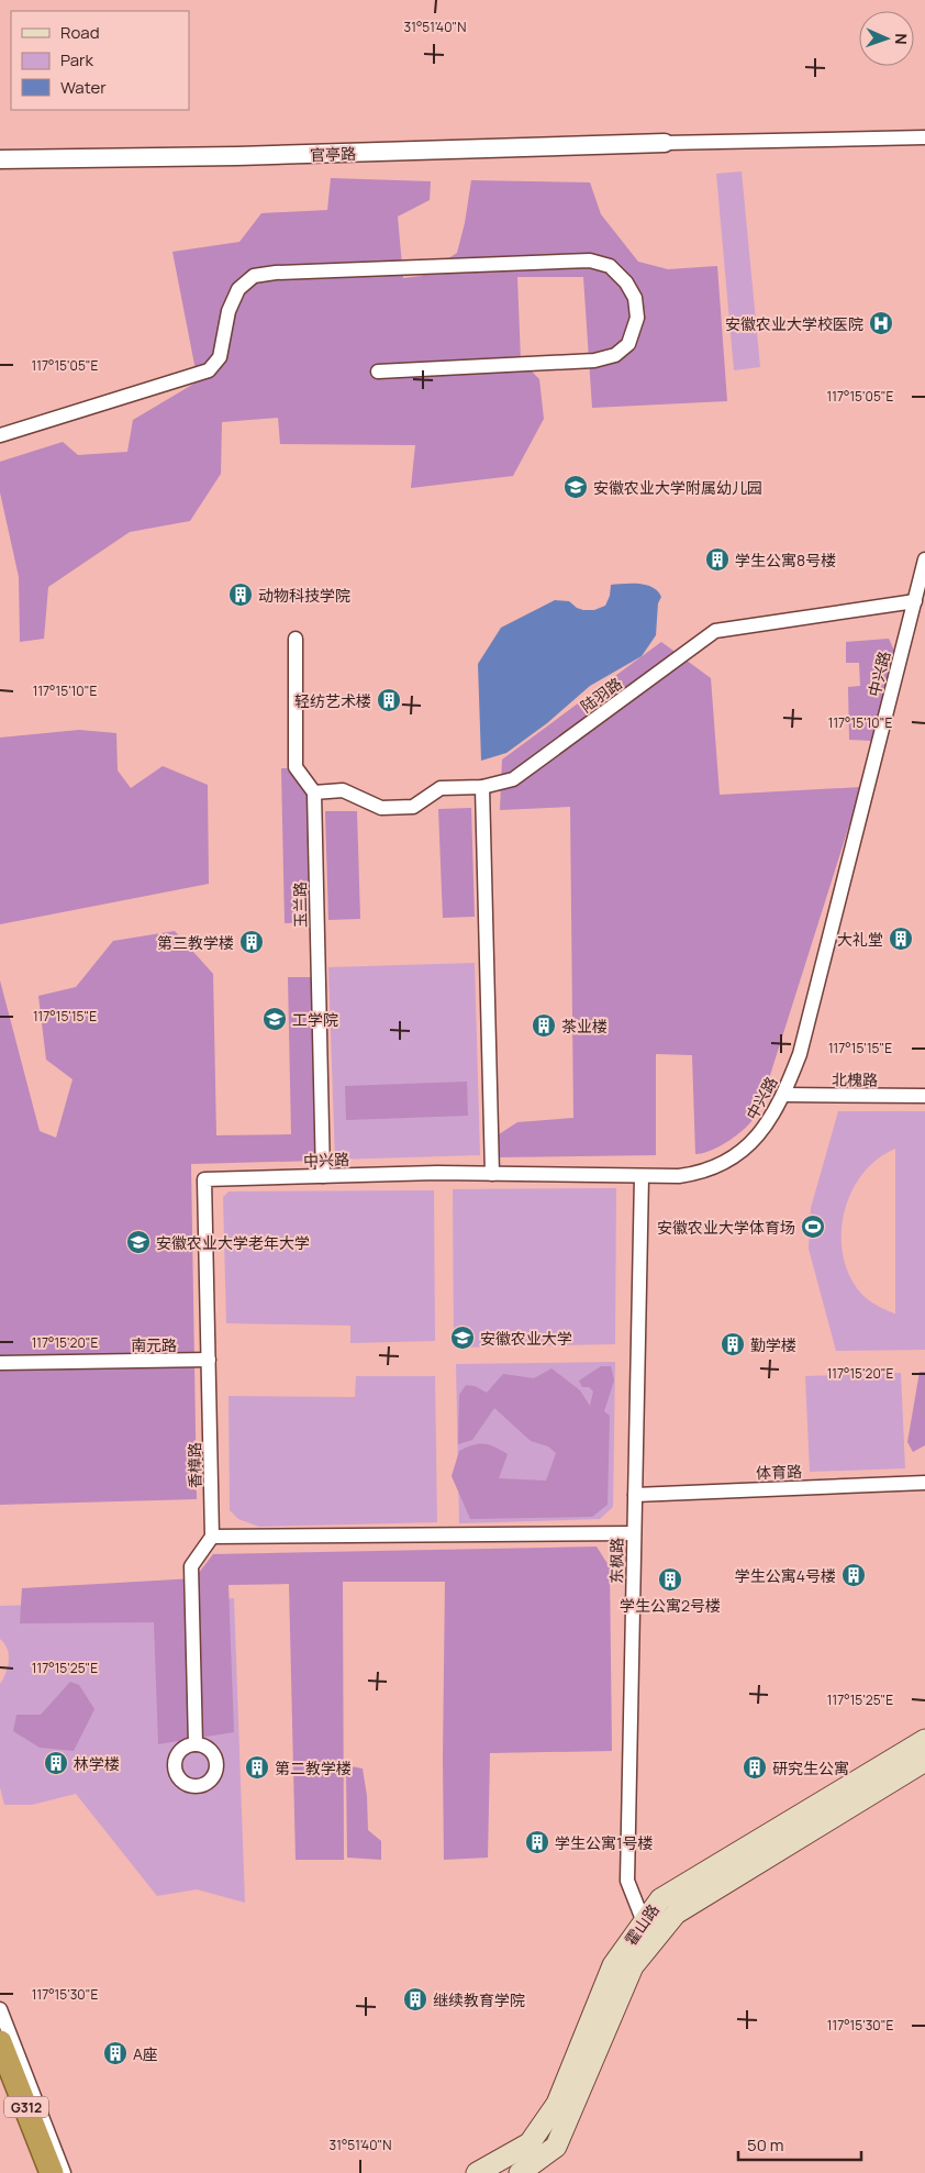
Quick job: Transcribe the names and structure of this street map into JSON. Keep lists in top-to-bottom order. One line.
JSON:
{"streets":{"highway":["G312"],"main road":["霍山路"],"street":["官亭路","中兴路","陆羽路","玉兰路","北槐路","南元路","香樟路","体育路","东枫路"]},"crossings":[["中兴路","陆羽路"],["中兴路","玉兰路"],["中兴路","北槐路"],["中兴路","香樟路"],["中兴路","东枫路"],["陆羽路","玉兰路"],["南元路","香樟路"],["体育路","东枫路"],["东枫路","霍山路"]],"places":{"hospital":["安徽农业大学校医院"],"school or university":["安徽农业大学附属幼儿园","工学院","安徽农业大学老年大学","安徽农业大学"],"building":["学生公寓8号楼","动物科技学院","轻纺艺术楼","大礼堂","第三教学楼","茶业楼","勤学楼","学生公寓4号楼","学生公寓2号楼","林学楼","第二教学楼","研究生公寓","学生公寓1号楼","继续教育学院","A座"],"sports":["安徽农业大学体育场"]},"legend":["Road","Park","Water"],"scale_bar":"50 m","north":"right","coordinates":["31°51'40\"N","117°15'05\"E","117°15'10\"E","117°15'15\"E","117°15'20\"E","117°15'25\"E","117°15'30\"E"]}
